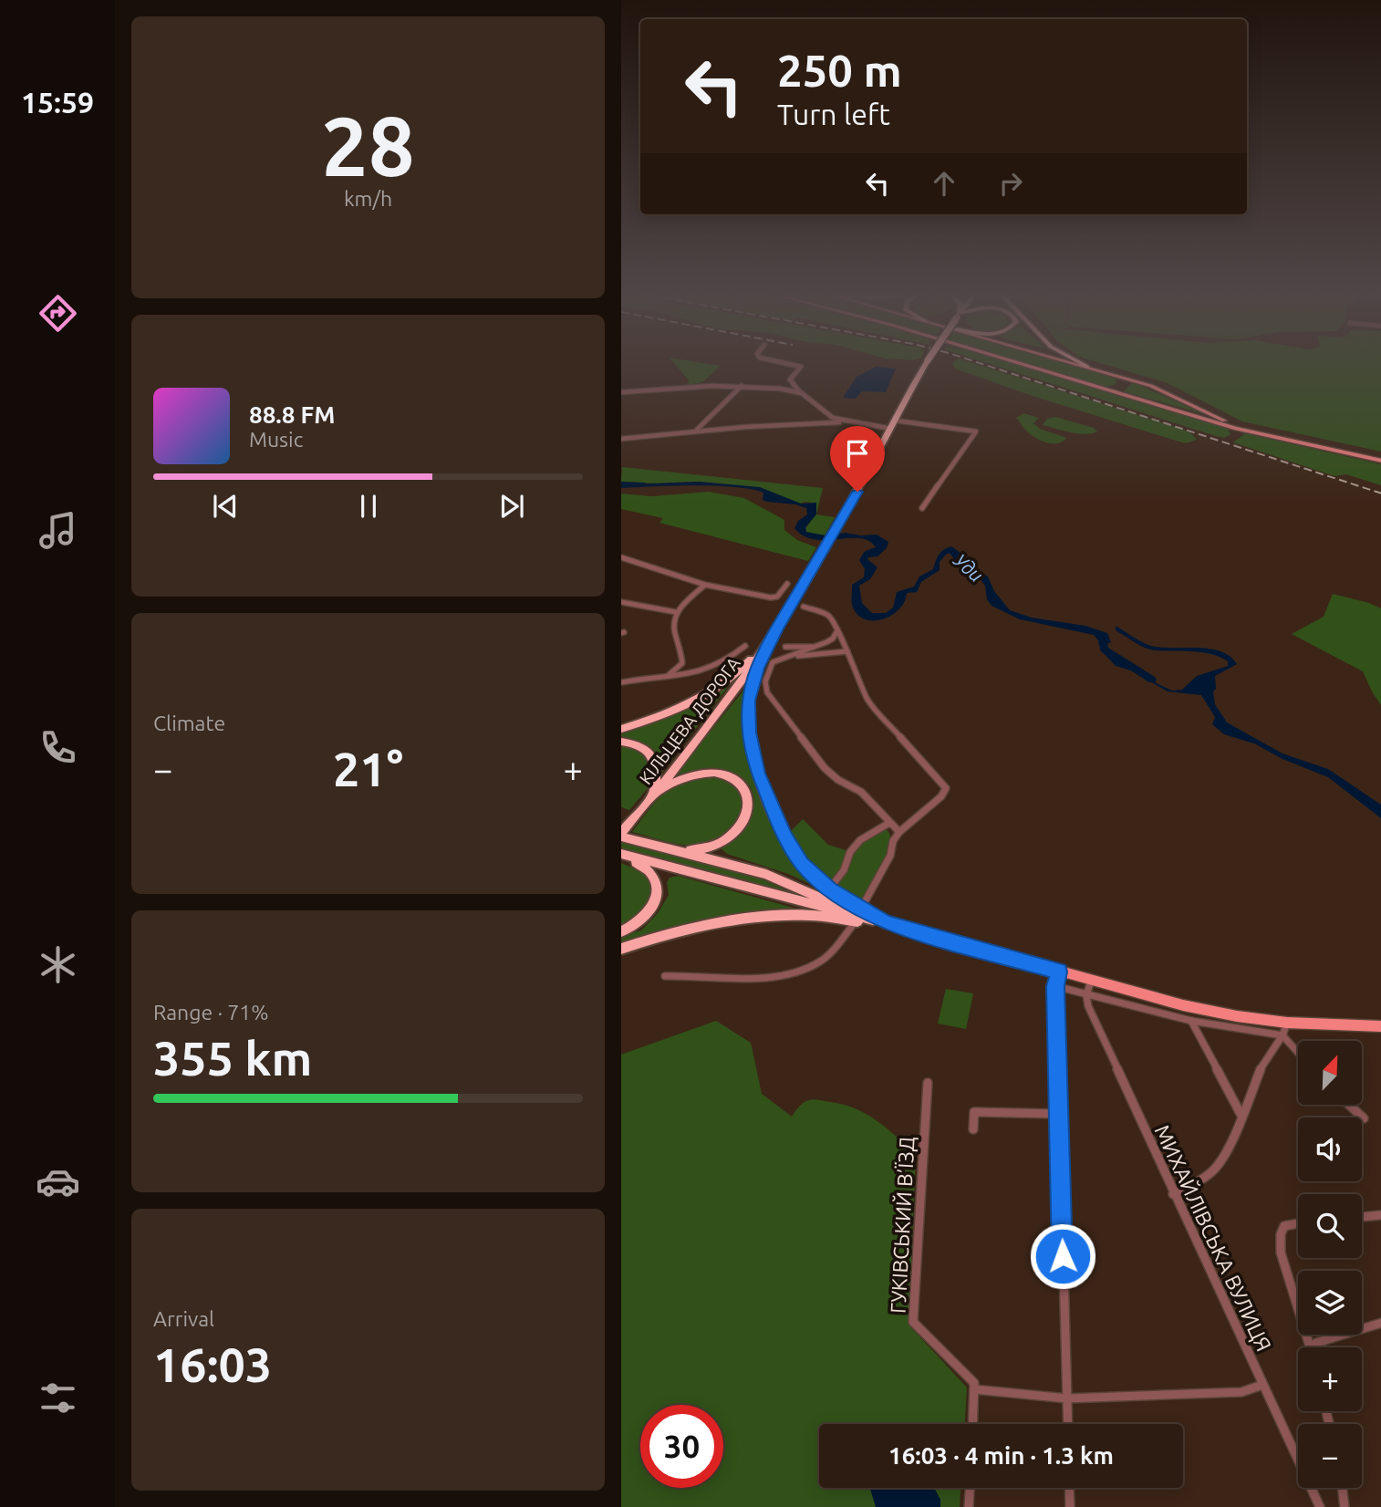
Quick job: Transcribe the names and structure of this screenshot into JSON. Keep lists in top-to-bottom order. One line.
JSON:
{"streets":{"highway":["КІЛЬЦЕВА ДОРОГА"],"street":["ГУКІВСЬКИЙ В’ЇЗД","МИХАЙЛІВСЬКА ВУЛИЦЯ"]},"water":["Уди"],"north":"top right","page":{"tabs":"15:59","tile":[["28","km/h"],"Climate",["Range · 71%","355 km"],["Arrival","16:03"]],"turn":["250 m","Turn left"],"song":["88.8 FM","Music"],"heat":["−","21°","+"],"map_buttons":["+","−"],"limit":"30","trip":"16:03 · 4 min · 1.3 km"}}
